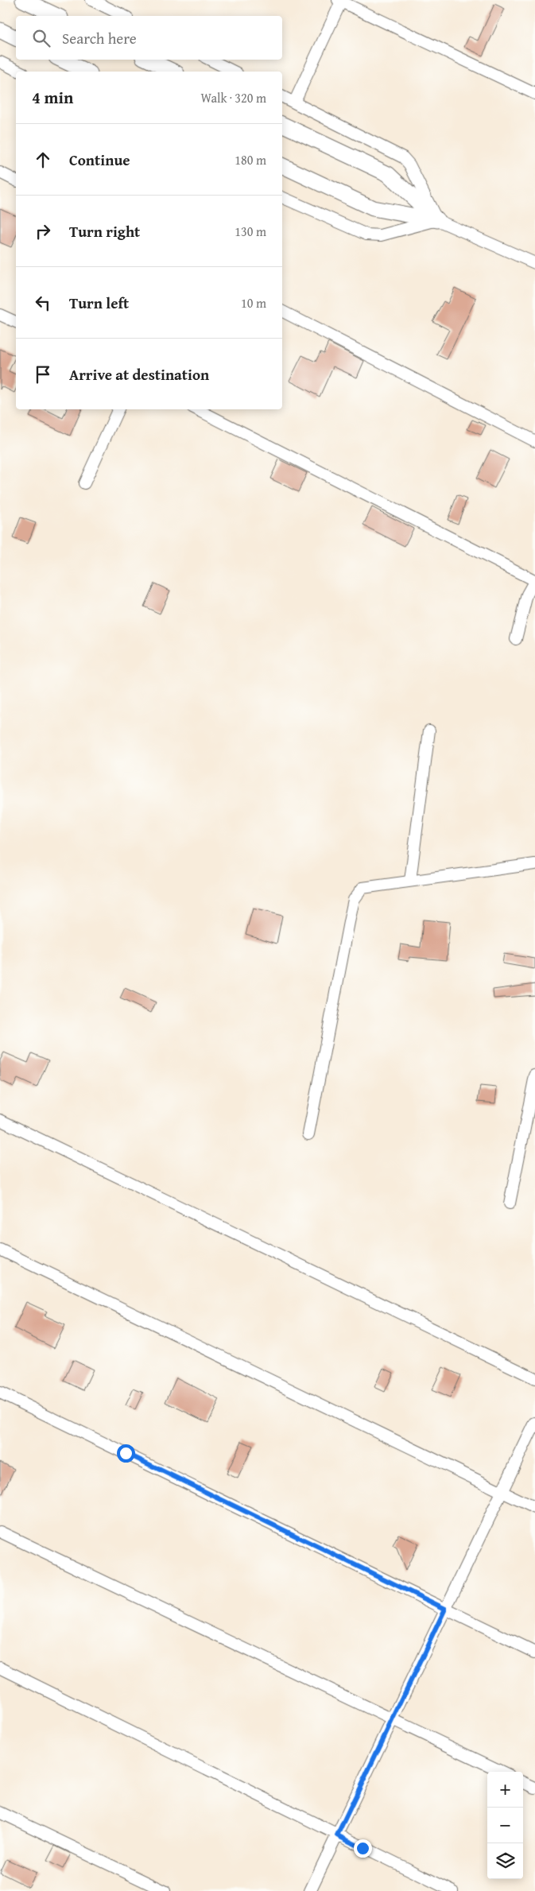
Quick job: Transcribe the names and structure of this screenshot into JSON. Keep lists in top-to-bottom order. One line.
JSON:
{"page":{"search":"Search here","heading":["4 min","Walk · 320 m"],"list":[["Continue","180 m"],["Turn right","130 m"],["Turn left","10 m"],"Arrive at destination"],"map_buttons":["+","−"]}}
